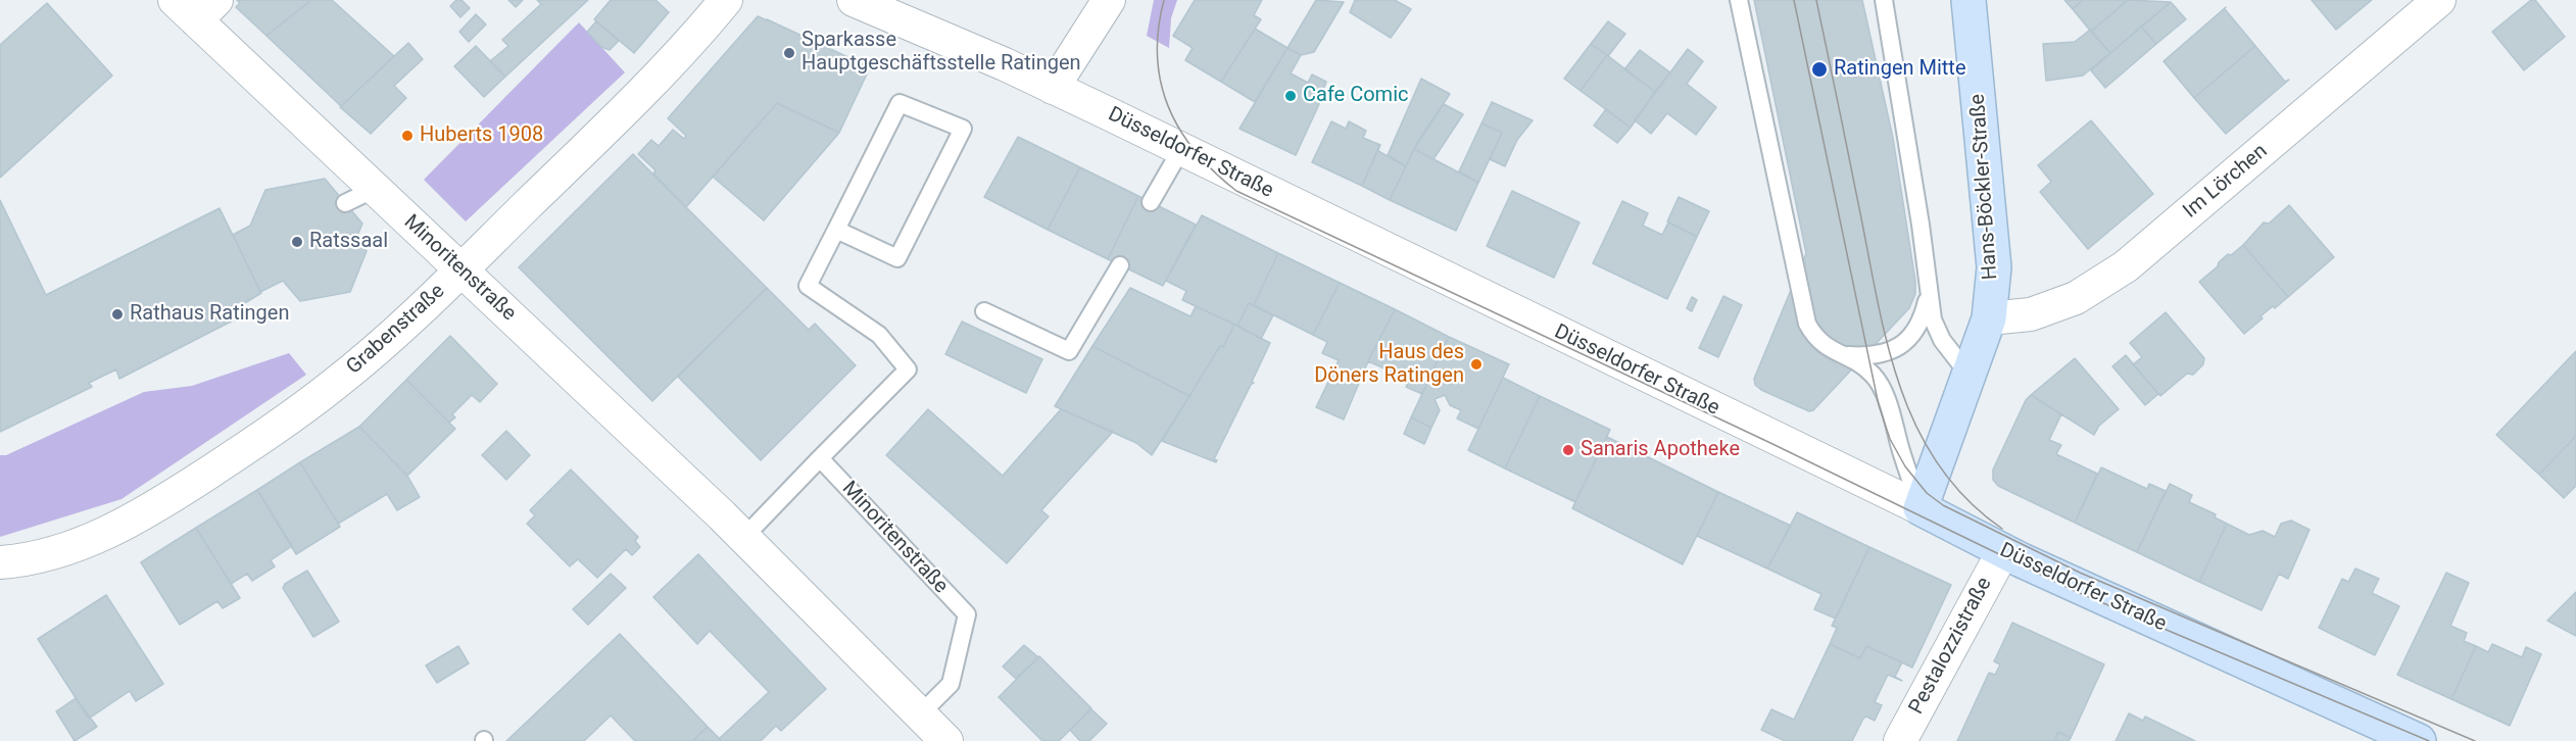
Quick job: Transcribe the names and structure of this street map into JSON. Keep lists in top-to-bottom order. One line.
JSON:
{"streets":{"street":["Düsseldorfer Straße","Im Lörchen","Hans-Böckler-Straße","Minoritenstraße","Grabenstraße","Pestalozzistraße"]},"crossings":[["Düsseldorfer Straße","Hans-Böckler-Straße"],["Düsseldorfer Straße","Pestalozzistraße"],["Im Lörchen","Hans-Böckler-Straße"],["Minoritenstraße","Grabenstraße"]],"places":["Sparkasse Hauptgeschäftsstelle Ratingen","Ratingen Mitte","Cafe Comic","Huberts 1908","Ratssaal","Rathaus Ratingen","Haus des Döners Ratingen","Sanaris Apotheke"]}
